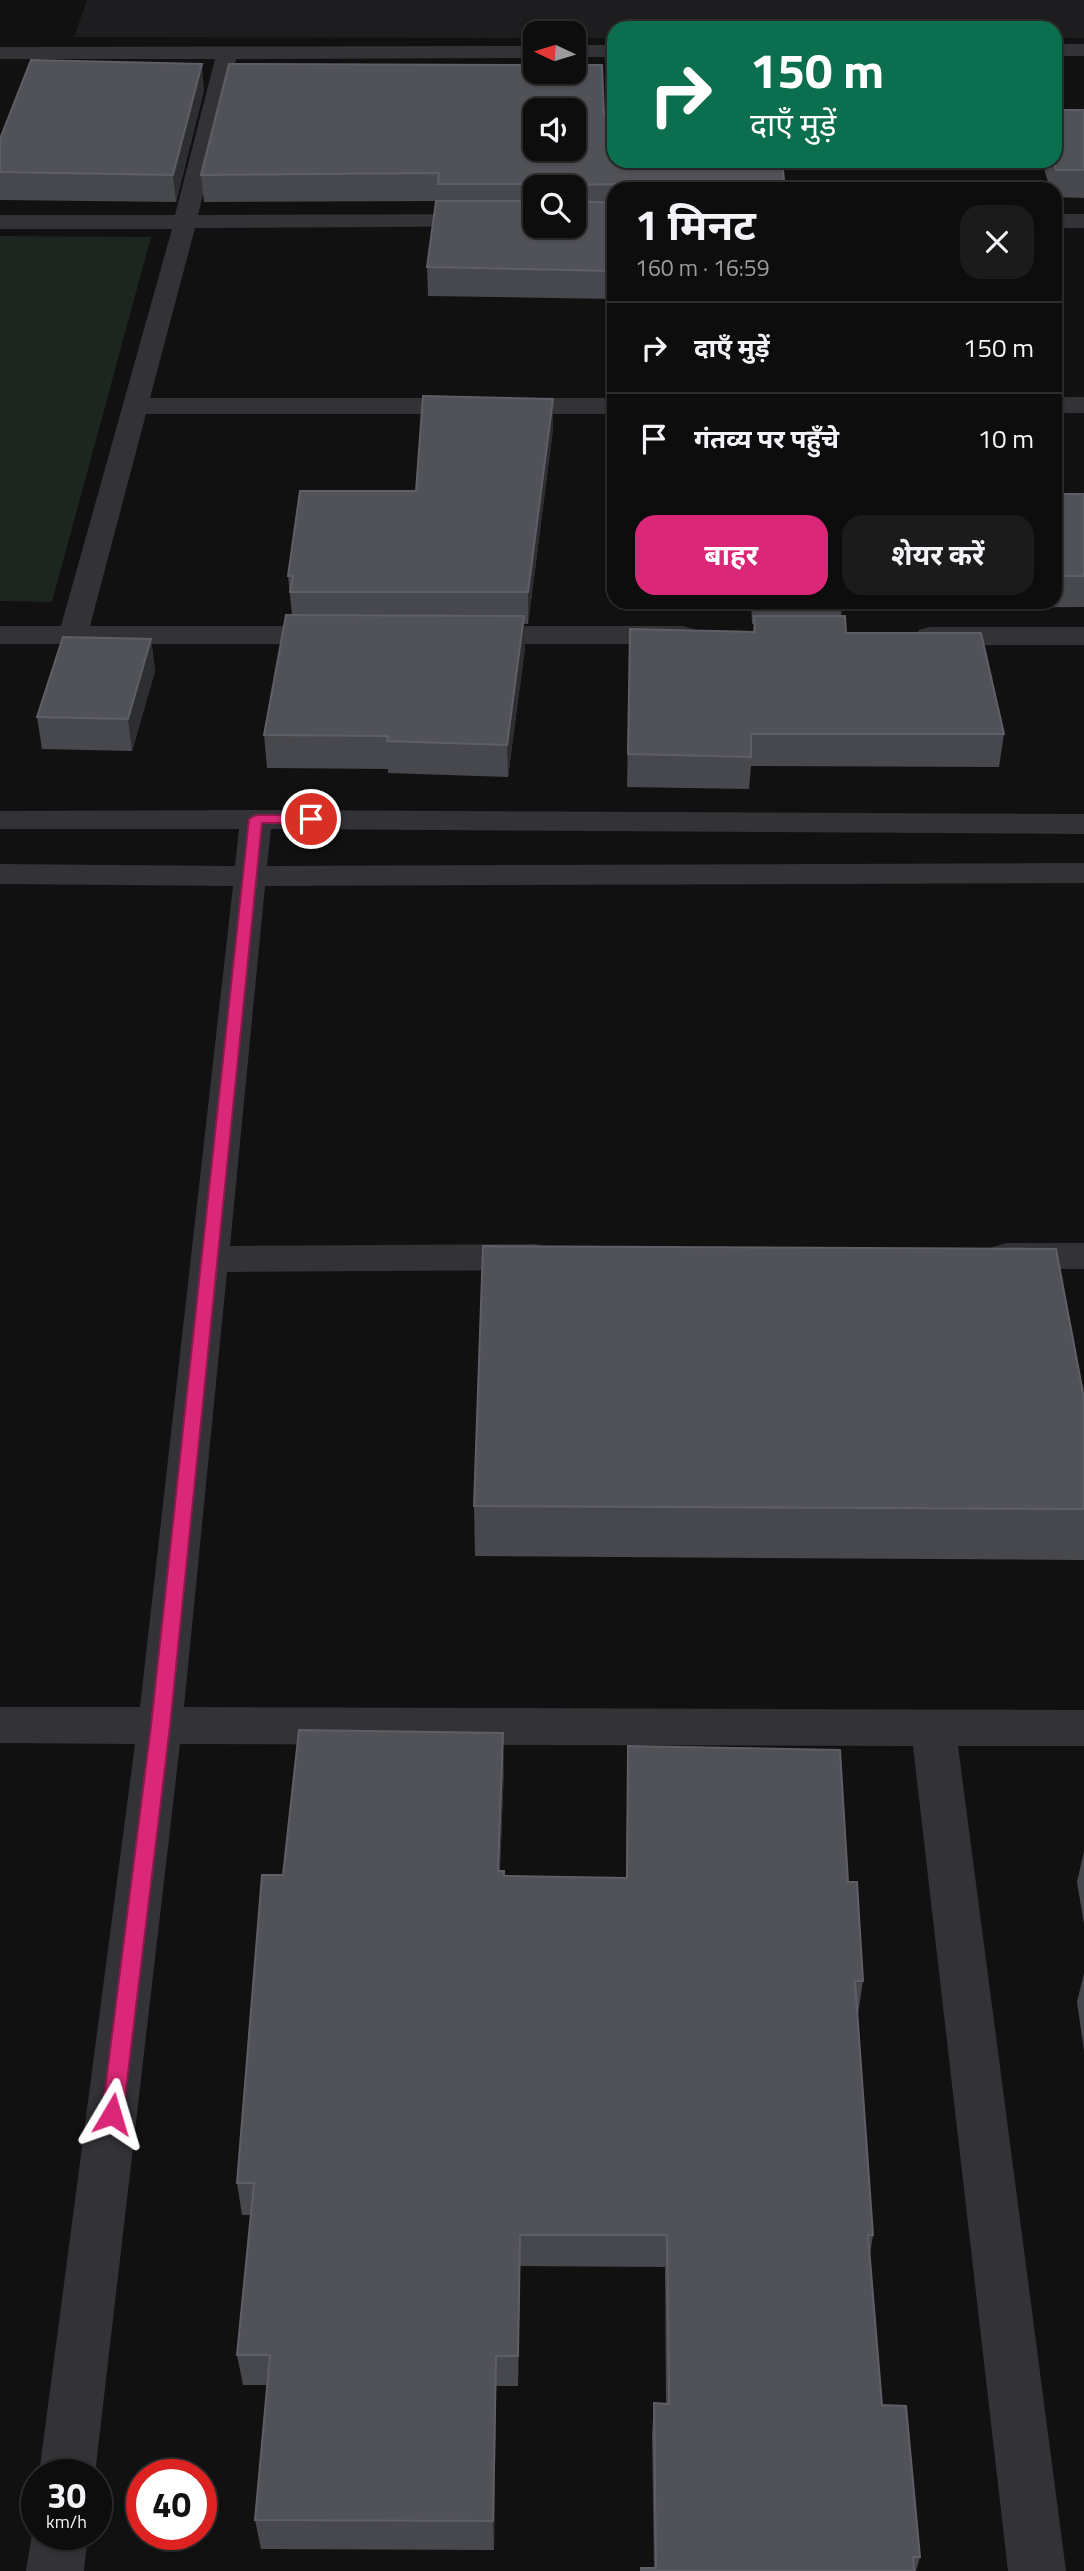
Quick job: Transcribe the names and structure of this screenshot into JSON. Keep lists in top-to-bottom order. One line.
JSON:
{"north":"left","page":{"turn":["150 m","दाएँ मुड़ें"],"heading":["1 मिनट","160 m · 16:59"],"list":[{"name":"दाएँ मुड़ें","value":"150 m"},{"name":"गंतव्य पर पहुँचे","value":"10 m"}],"buttons":["बाहर","शेयर करें"],"speed":"30 km/h","limit":"40"}}
